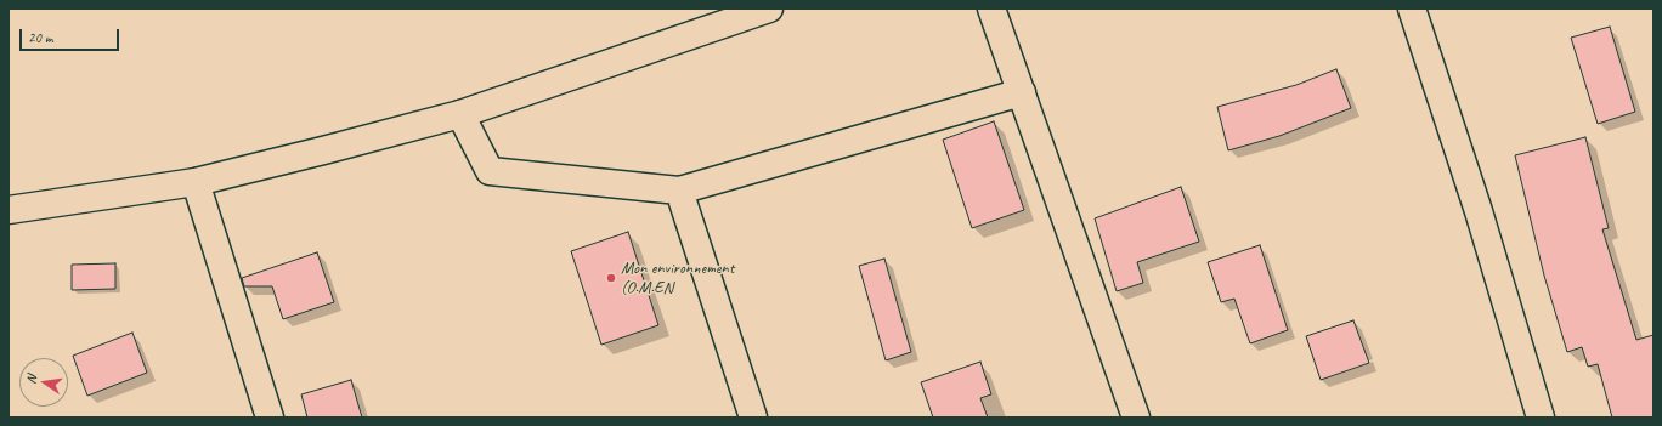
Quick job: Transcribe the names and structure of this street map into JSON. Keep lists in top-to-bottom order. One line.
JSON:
{"places":["Mon environnement (O.M.EN"],"scale_bar":"20 m","north":"left"}
